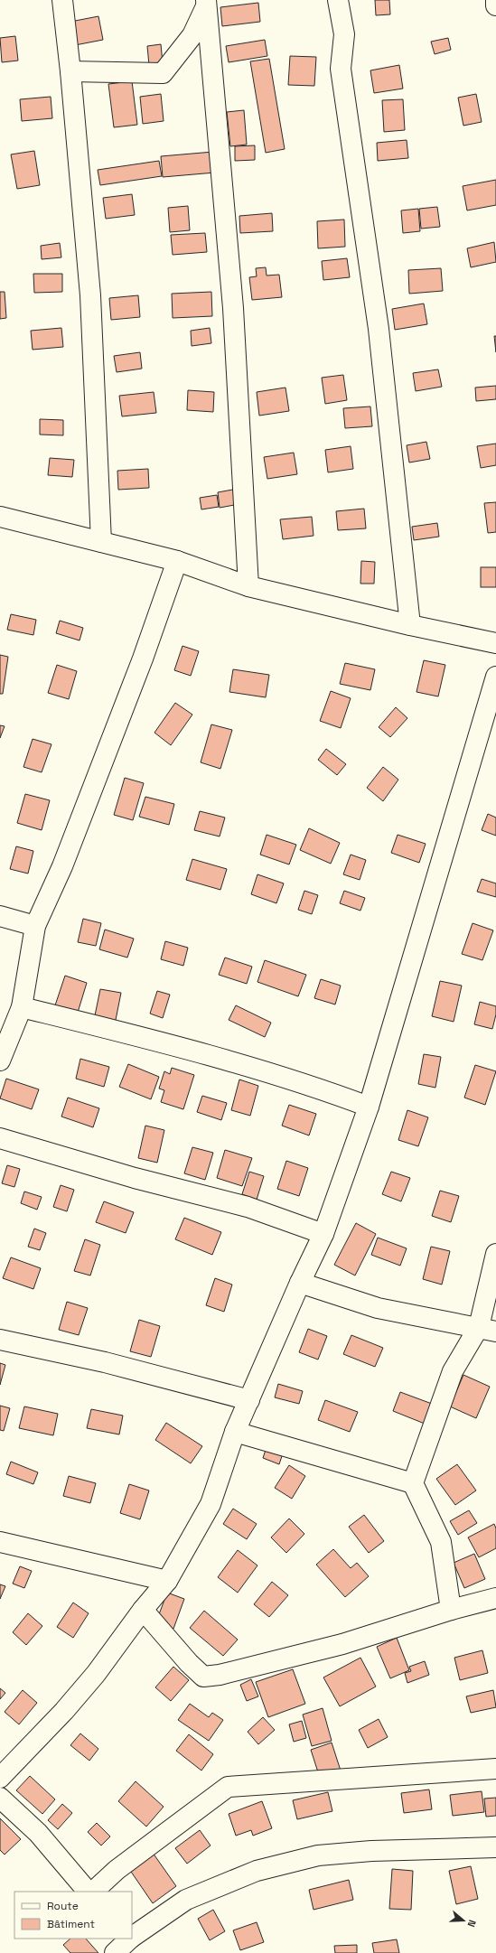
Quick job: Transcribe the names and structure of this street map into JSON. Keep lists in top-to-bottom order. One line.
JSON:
{"legend":["Route","Bâtiment"],"north":"right"}
